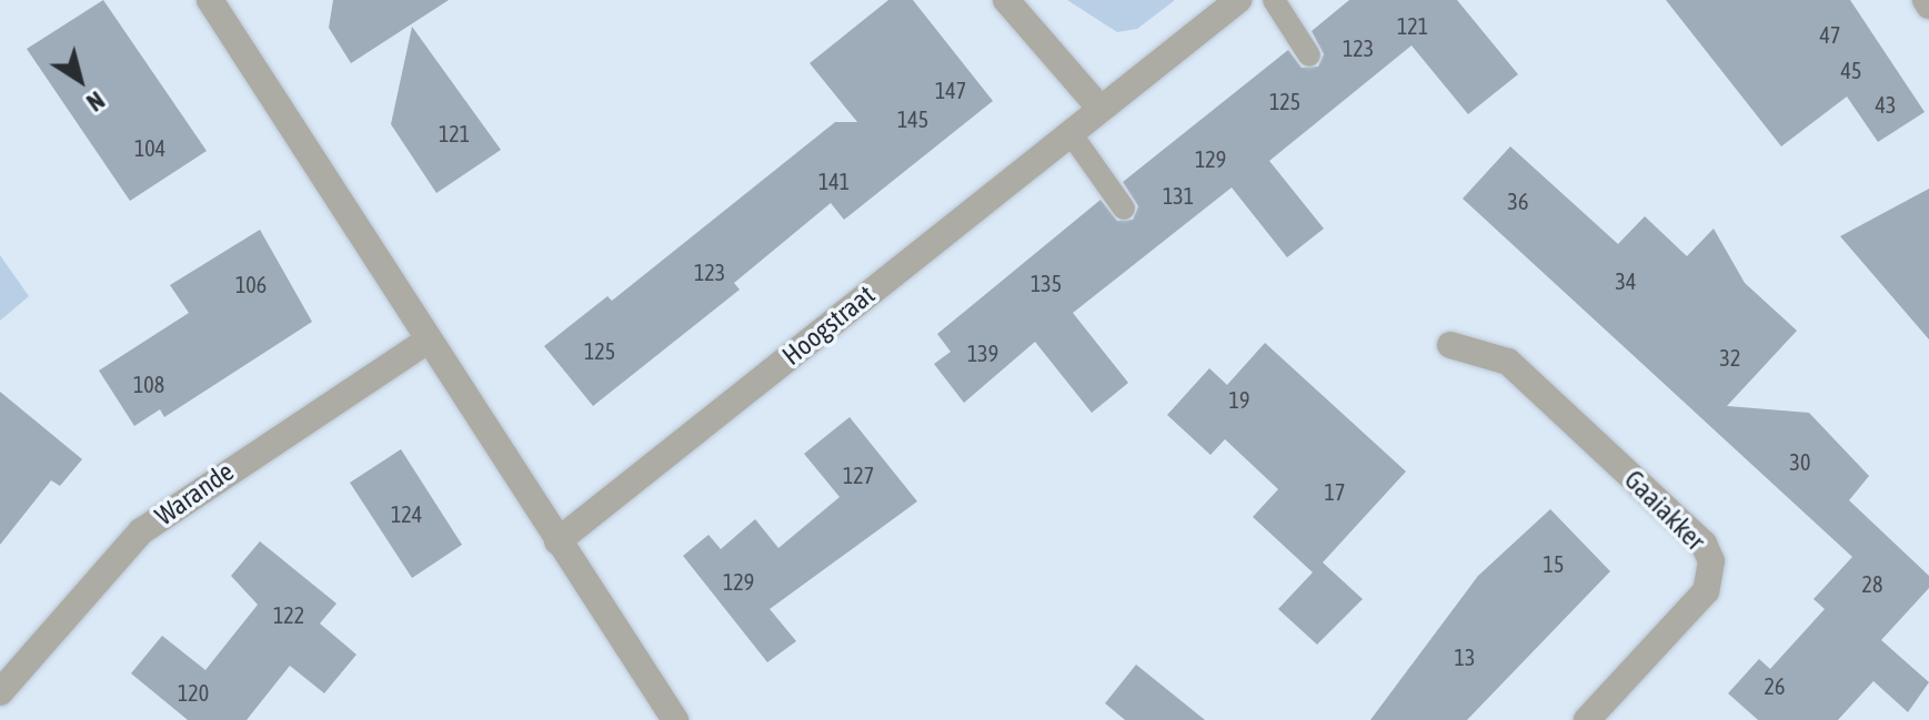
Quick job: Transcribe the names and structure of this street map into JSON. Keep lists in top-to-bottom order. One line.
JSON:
{"streets":{"street":["Hoogstraat","Warande","Gaaiakker"]},"house_numbers":["121","47","123","45","147","125","43","145","121","104","129","141","131","36","123","34","135","106","125","139","32","108","19","30","127","17","124","15","129","28","122","13","26","120"],"north":"bottom right"}
